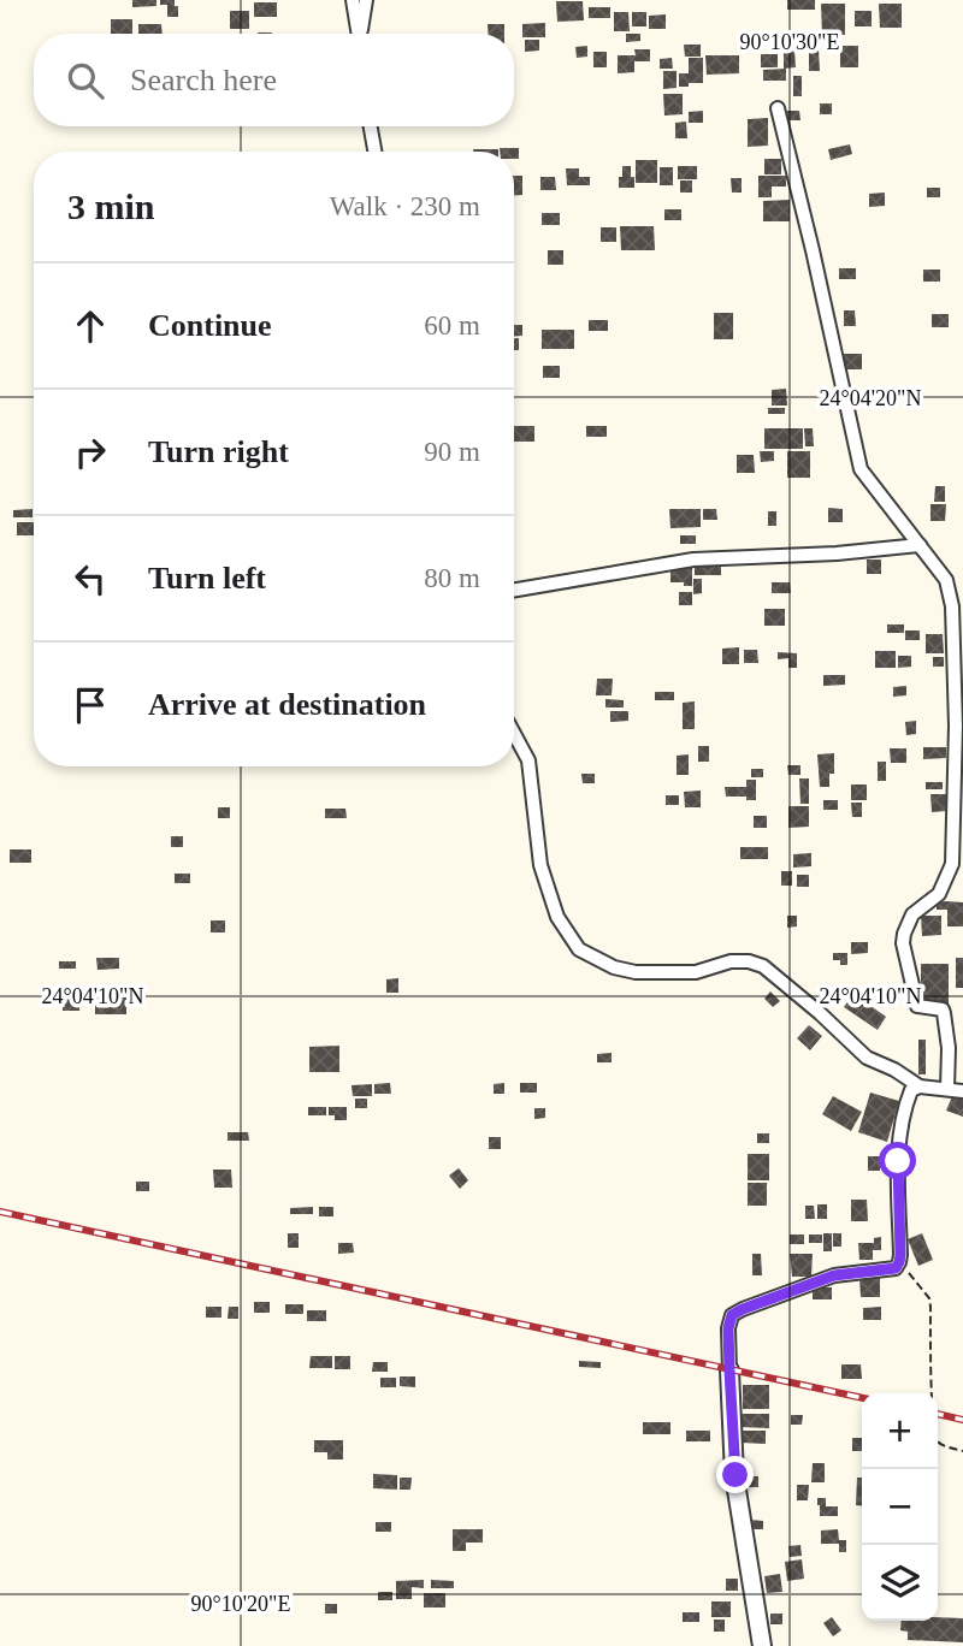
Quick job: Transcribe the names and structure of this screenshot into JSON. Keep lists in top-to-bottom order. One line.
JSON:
{"page":{"search":"Search here","heading":["3 min","Walk · 230 m"],"list":[["Continue","60 m"],["Turn right","90 m"],["Turn left","80 m"],"Arrive at destination"],"map_buttons":["+","−"]},"coordinates":["90°10'30\"E","24°04'20\"N","24°04'10\"N","90°10'20\"E"]}
